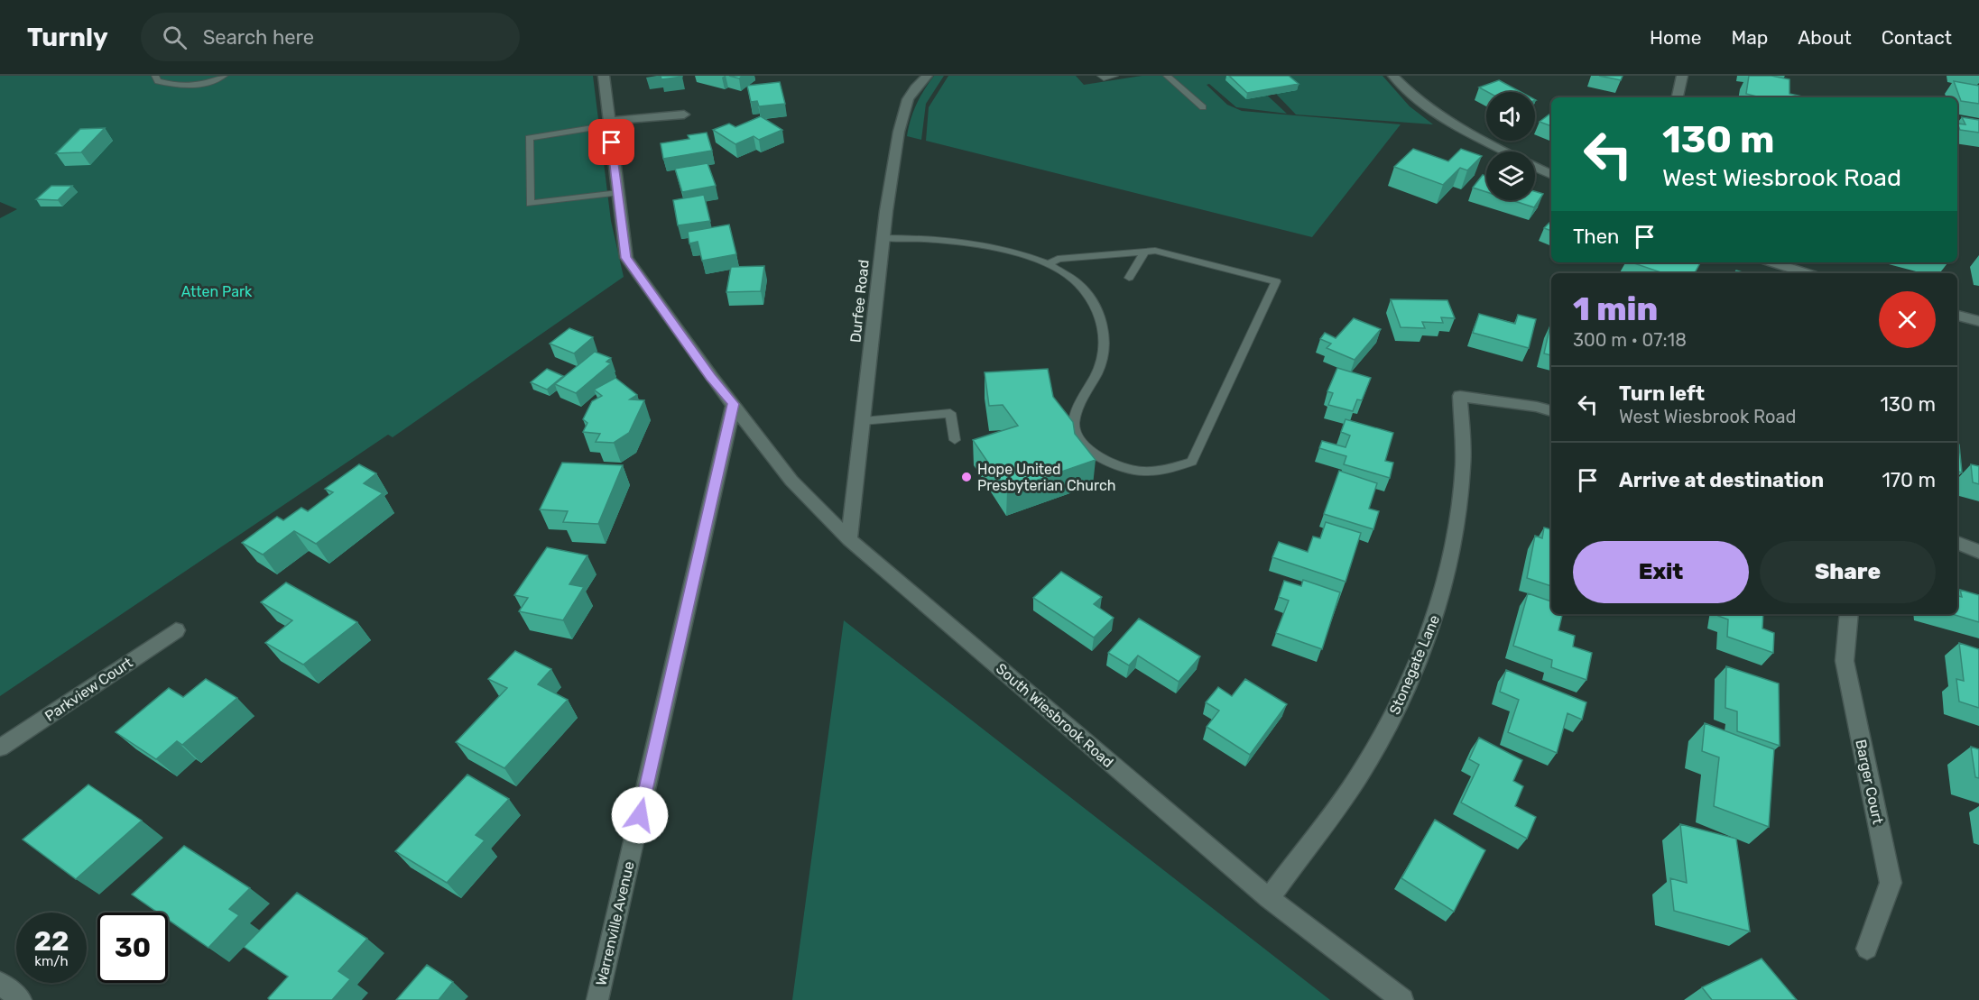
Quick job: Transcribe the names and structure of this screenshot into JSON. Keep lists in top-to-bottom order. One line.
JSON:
{"streets":{"street":["Durfee Road","Stonegate Lane","Parkview Court","South Wiesbrook Road","Barger Court","Warrenville Avenue"]},"crossings":[["Durfee Road","South Wiesbrook Road"],["Stonegate Lane","South Wiesbrook Road"],["South Wiesbrook Road","Warrenville Avenue"]],"parks":["Atten Park"],"places":["Hope United Presbyterian Church"],"page":{"header":"Turnly","search":"Search here","nav":["Home","Map","About","Contact"],"turn":["130 m","West Wiesbrook Road"],"then":"Then","heading":["1 min","300 m · 07:18"],"list":[{"name":"Turn left","note":"West Wiesbrook Road","value":"130 m"},{"name":"Arrive at destination","value":"170 m"}],"buttons":["Exit","Share"],"speed":"22 km/h","limit":"30"}}
